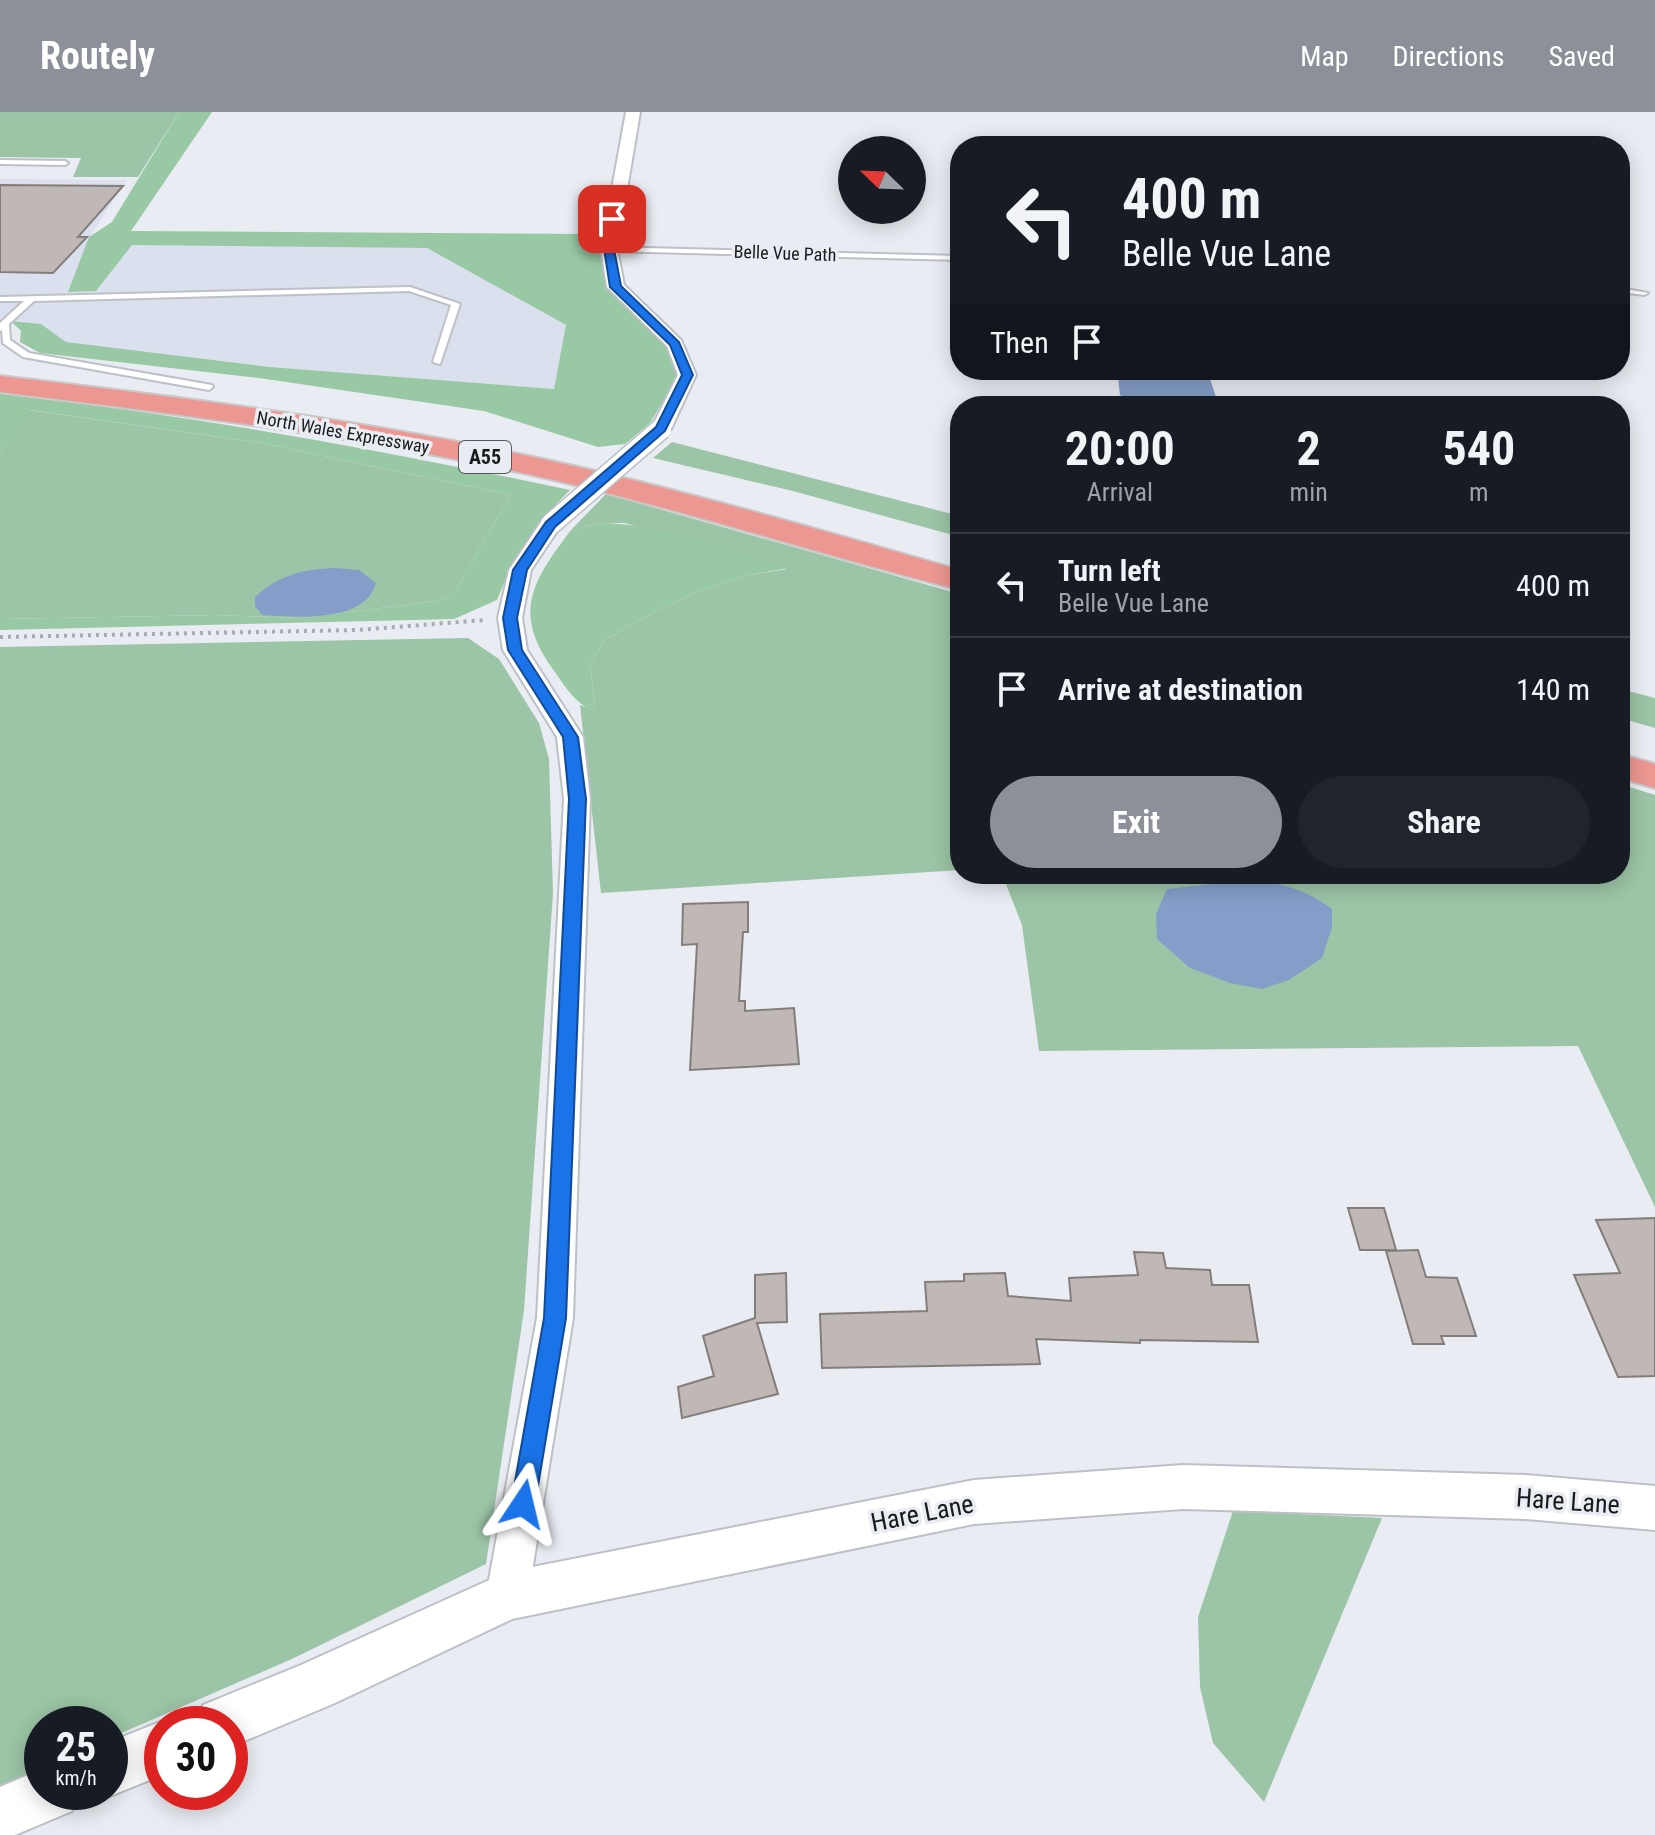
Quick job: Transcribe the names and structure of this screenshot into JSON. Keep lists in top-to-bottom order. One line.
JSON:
{"streets":{"highway":["North Wales Expressway","A55"],"street":["Hare Lane"],"lane":["Belle Vue Path"]},"north":"top left","page":{"header":"Routely","nav":["Map","Directions","Saved"],"turn":["400 m","Belle Vue Lane"],"then":"Then","eta":["20:00","Arrival","2","min","540","m"],"list":[{"name":"Turn left","note":"Belle Vue Lane","value":"400 m"},{"name":"Arrive at destination","value":"140 m"}],"buttons":["Exit","Share"],"speed":"25 km/h","limit":"30"}}
